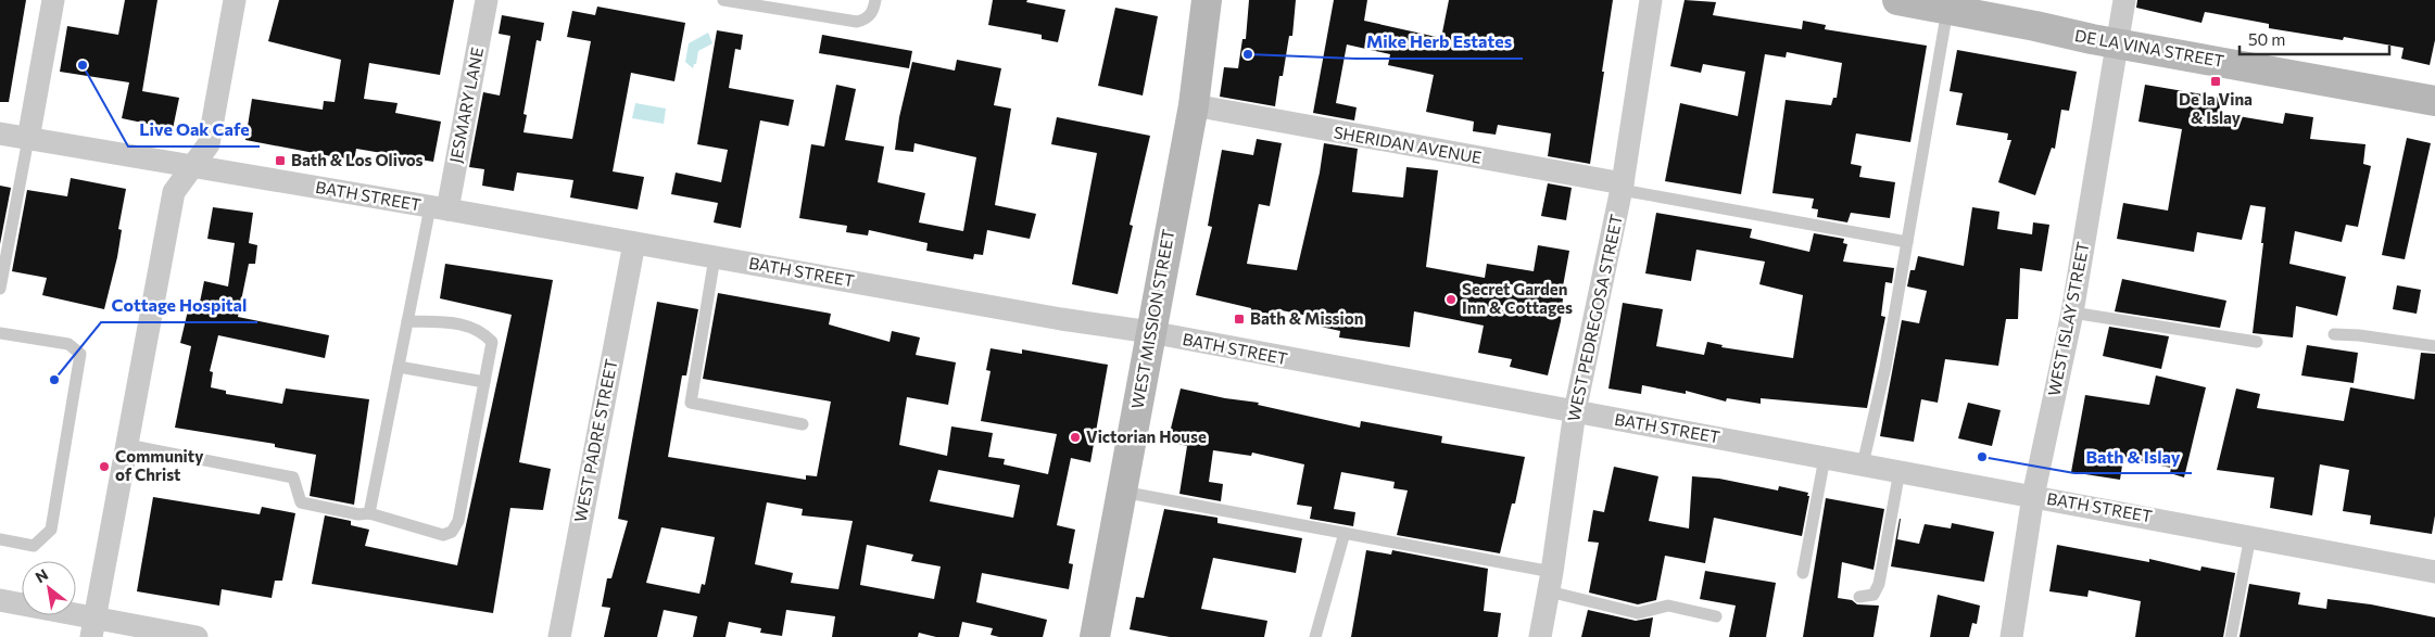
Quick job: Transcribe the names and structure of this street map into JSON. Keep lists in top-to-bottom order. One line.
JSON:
{"streets":{"main road":["DE LA VINA STREET","WEST MISSION STREET"],"street":["JESMARY LANE","SHERIDAN AVENUE","BATH STREET","WEST PEDREGOSA STREET","WEST ISLAY STREET","WEST PADRE STREET"]},"crossings":[["DE LA VINA STREET","WEST ISLAY STREET"],["JESMARY LANE","BATH STREET"],["SHERIDAN AVENUE","WEST PEDREGOSA STREET"],["SHERIDAN AVENUE","WEST MISSION STREET"],["BATH STREET","WEST PEDREGOSA STREET"],["BATH STREET","WEST MISSION STREET"],["BATH STREET","WEST ISLAY STREET"],["BATH STREET","WEST PADRE STREET"]],"places":{"other":["Mike Herb Estates","Live Oak Cafe","Secret Garden Inn & Cottages","Cottage Hospital","Victorian House","Bath & Islay","Community of Christ"],"transit":["De la Vina & Islay","Bath & Los Olivos","Bath & Mission"]},"scale_bar":"50 m","north":"top left"}
